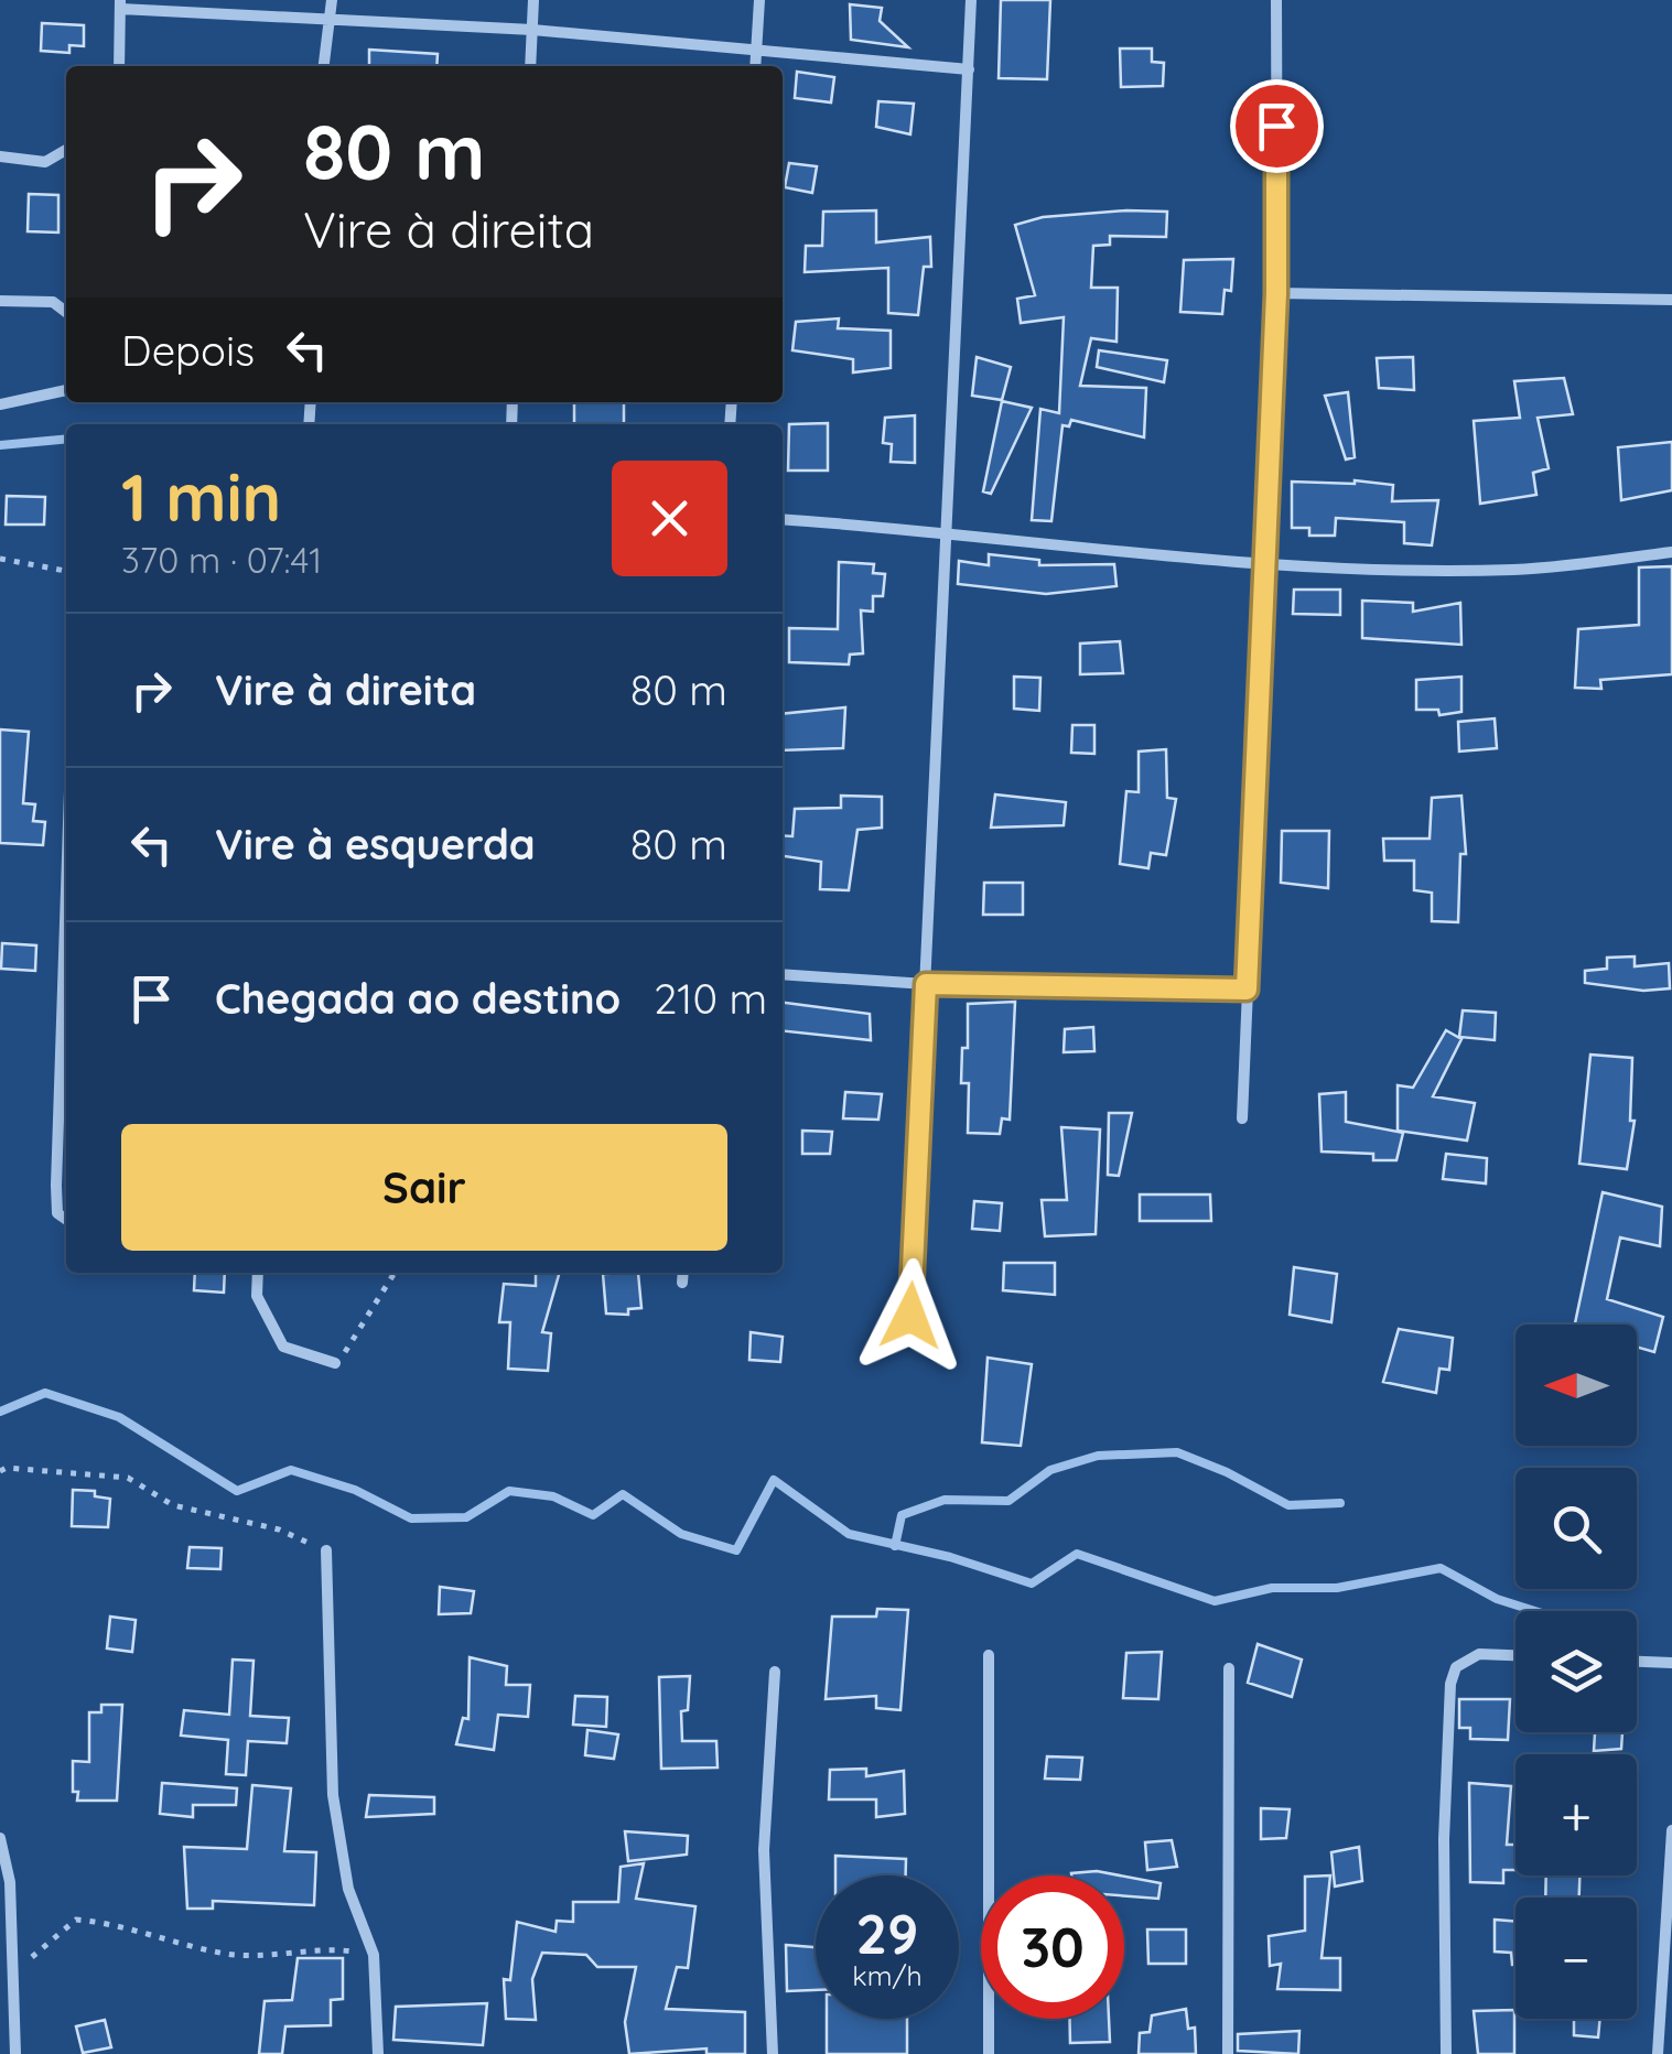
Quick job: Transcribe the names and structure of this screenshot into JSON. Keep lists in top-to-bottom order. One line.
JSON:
{"north":"left","page":{"turn":["80 m","Vire à direita"],"then":"Depois","heading":["1 min","370 m · 07:41"],"list":[{"name":"Vire à direita","value":"80 m"},{"name":"Vire à esquerda","value":"80 m"},{"name":"Chegada ao destino","value":"210 m"}],"buttons":"Sair","map_buttons":["+","−"],"speed":"29 km/h","limit":"30"}}
